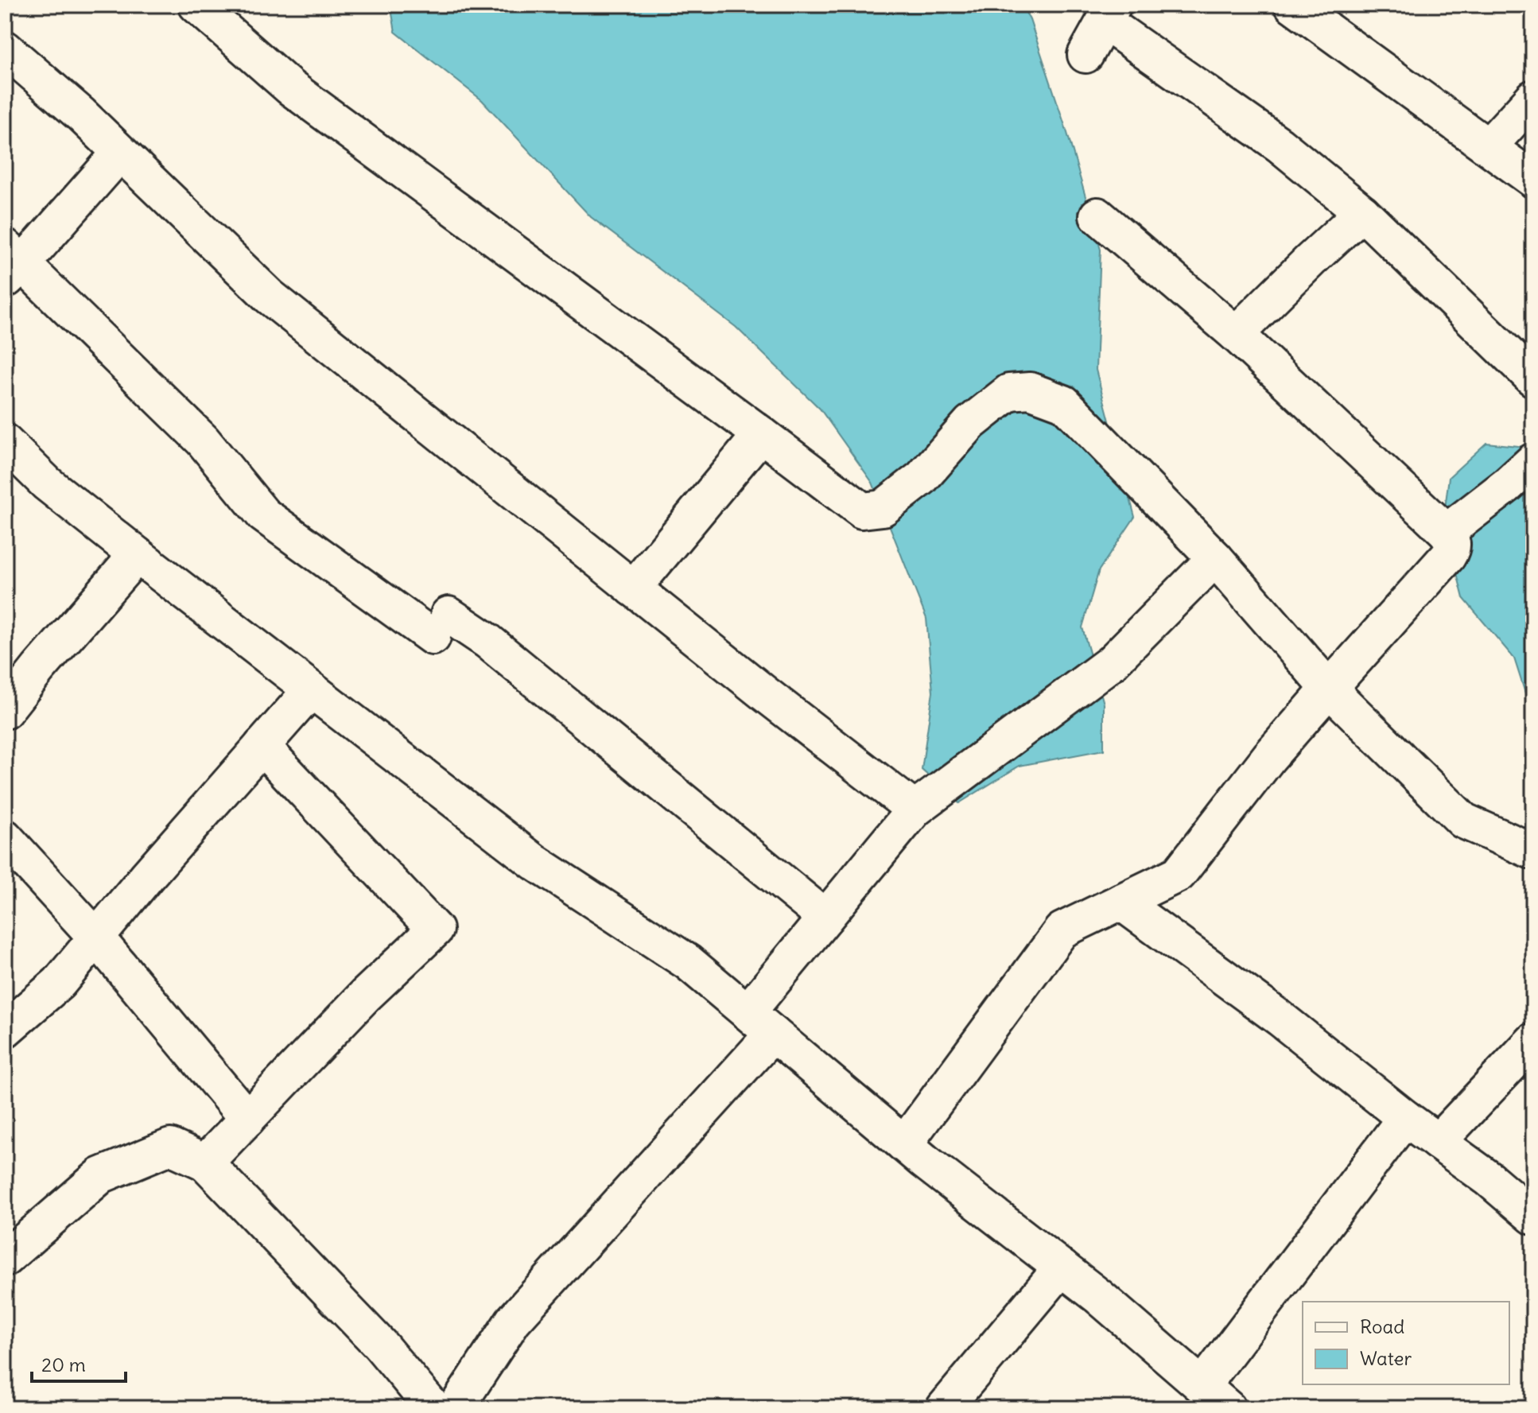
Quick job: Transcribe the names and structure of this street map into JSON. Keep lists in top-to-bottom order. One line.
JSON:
{"legend":["Road","Water"],"scale_bar":"20 m"}
